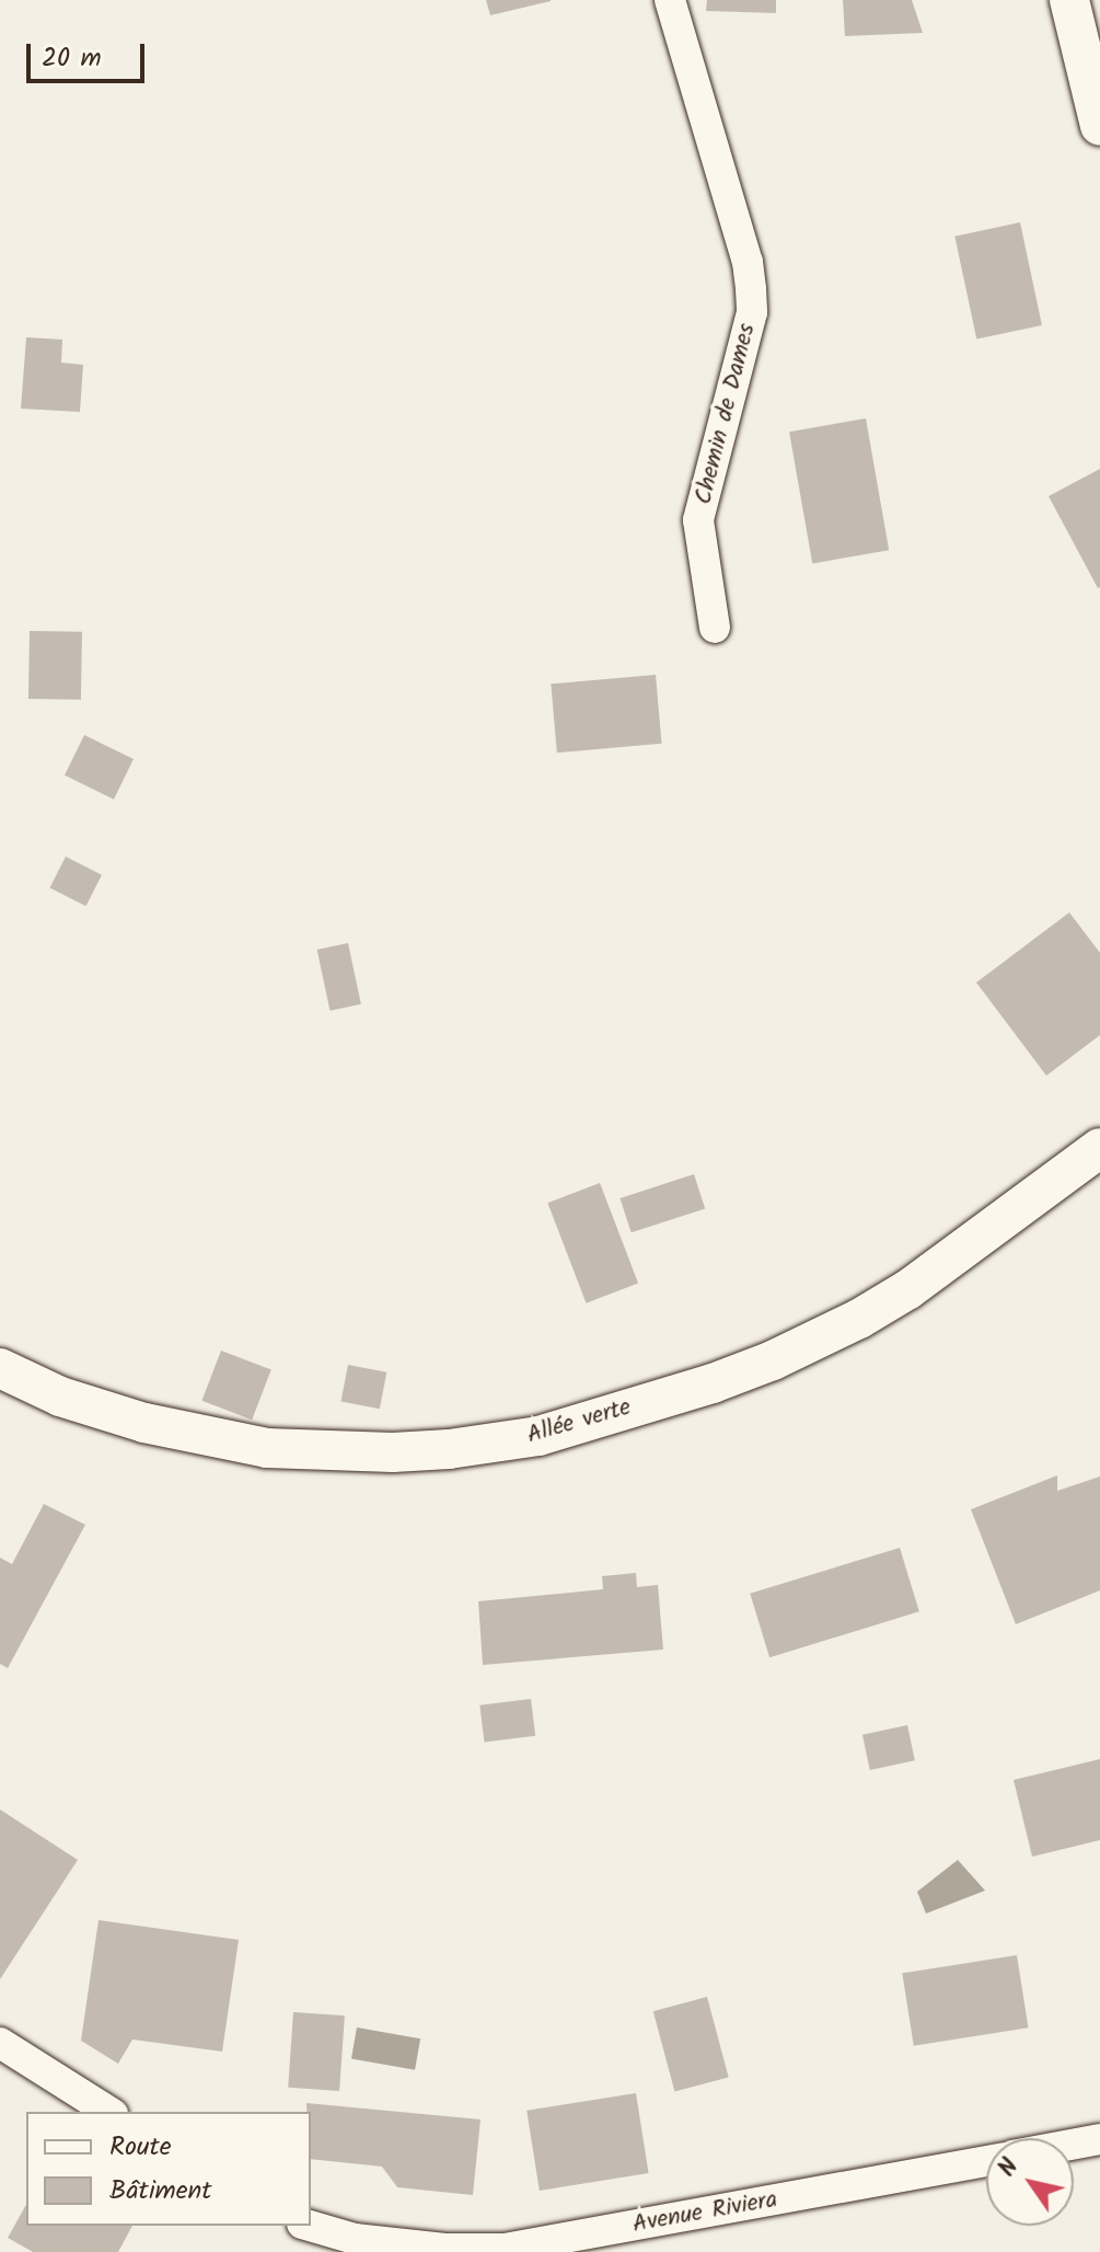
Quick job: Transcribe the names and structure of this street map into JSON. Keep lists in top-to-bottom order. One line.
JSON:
{"streets":{"street":["Chemin de Dames","Allée verte","Avenue Riviera"]},"legend":["Route","Bâtiment"],"scale_bar":"20 m","north":"top left"}
